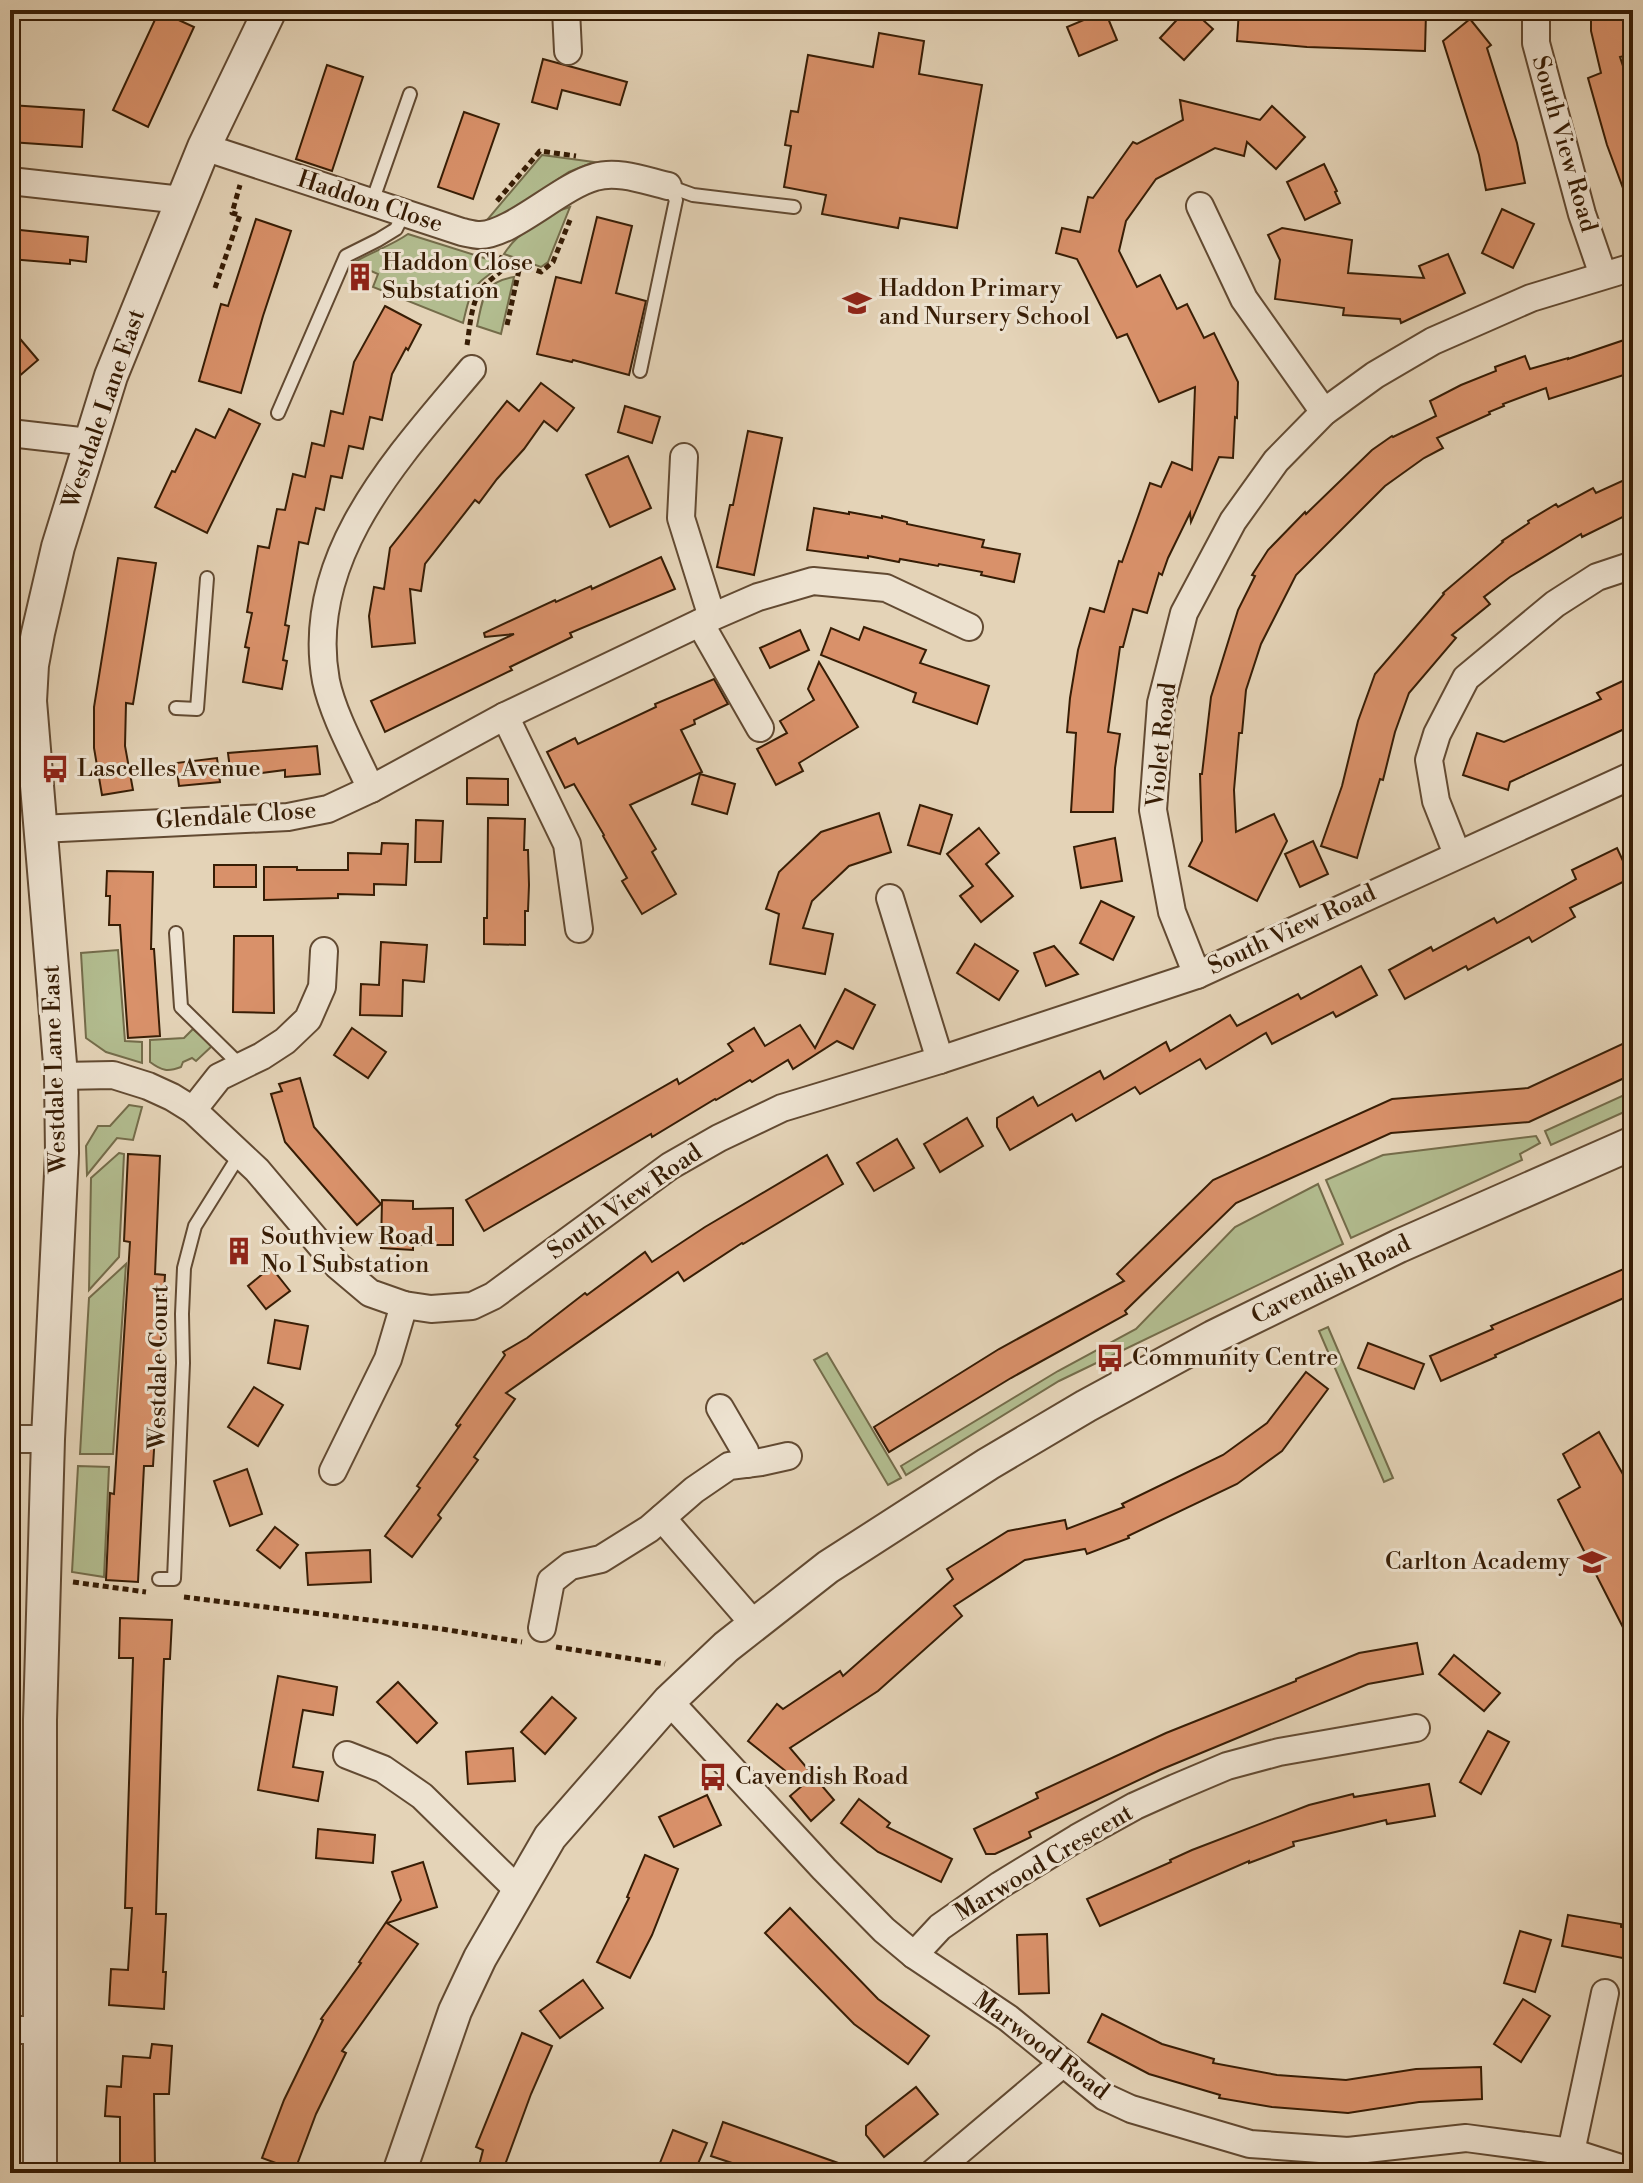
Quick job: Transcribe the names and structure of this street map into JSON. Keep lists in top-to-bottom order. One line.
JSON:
{"streets":{"street":["South View Road","Haddon Close","Westdale Lane East","Violet Road","Glendale Close","Cavendish Road","Marwood Crescent","Marwood Road"],"lane":["Westdale Court"]},"crossings":[["South View Road","Westdale Lane East"],["South View Road","Violet Road"],["South View Road","Westdale Court"],["Haddon Close","Westdale Lane East"],["Westdale Lane East","Glendale Close"],["Cavendish Road","Marwood Road"],["Marwood Crescent","Marwood Road"]],"places":{"building":["Haddon Close Substation","Southview Road No 1 Substation"],"school or university":["Haddon Primary and Nursery School","Carlton Academy"],"bus stop":["Lascelles Avenue","Community Centre","Cavendish Road"]}}
